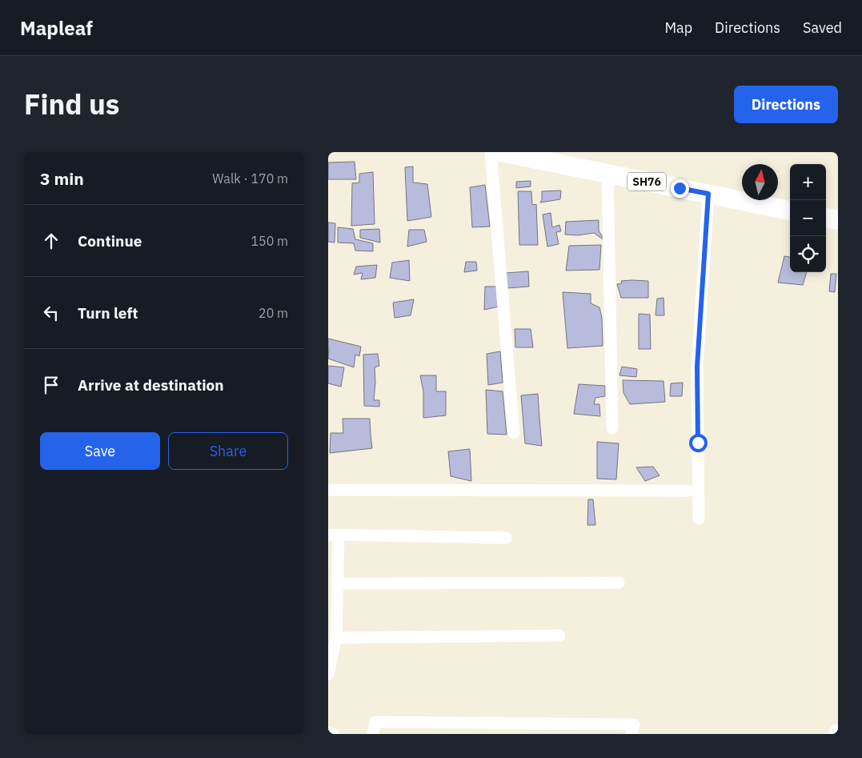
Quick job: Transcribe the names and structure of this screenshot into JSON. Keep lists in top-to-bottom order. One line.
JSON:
{"streets":{"main road":["SH76"]},"north":"top","page":{"header":"Mapleaf","nav":["Map","Directions","Saved"],"title":"Find us","buttons":["Directions",["Save","Share"]],"heading":["3 min","Walk · 170 m"],"map_buttons":["+","−"],"list":[["Continue","150 m"],["Turn left","20 m"],"Arrive at destination"]}}
